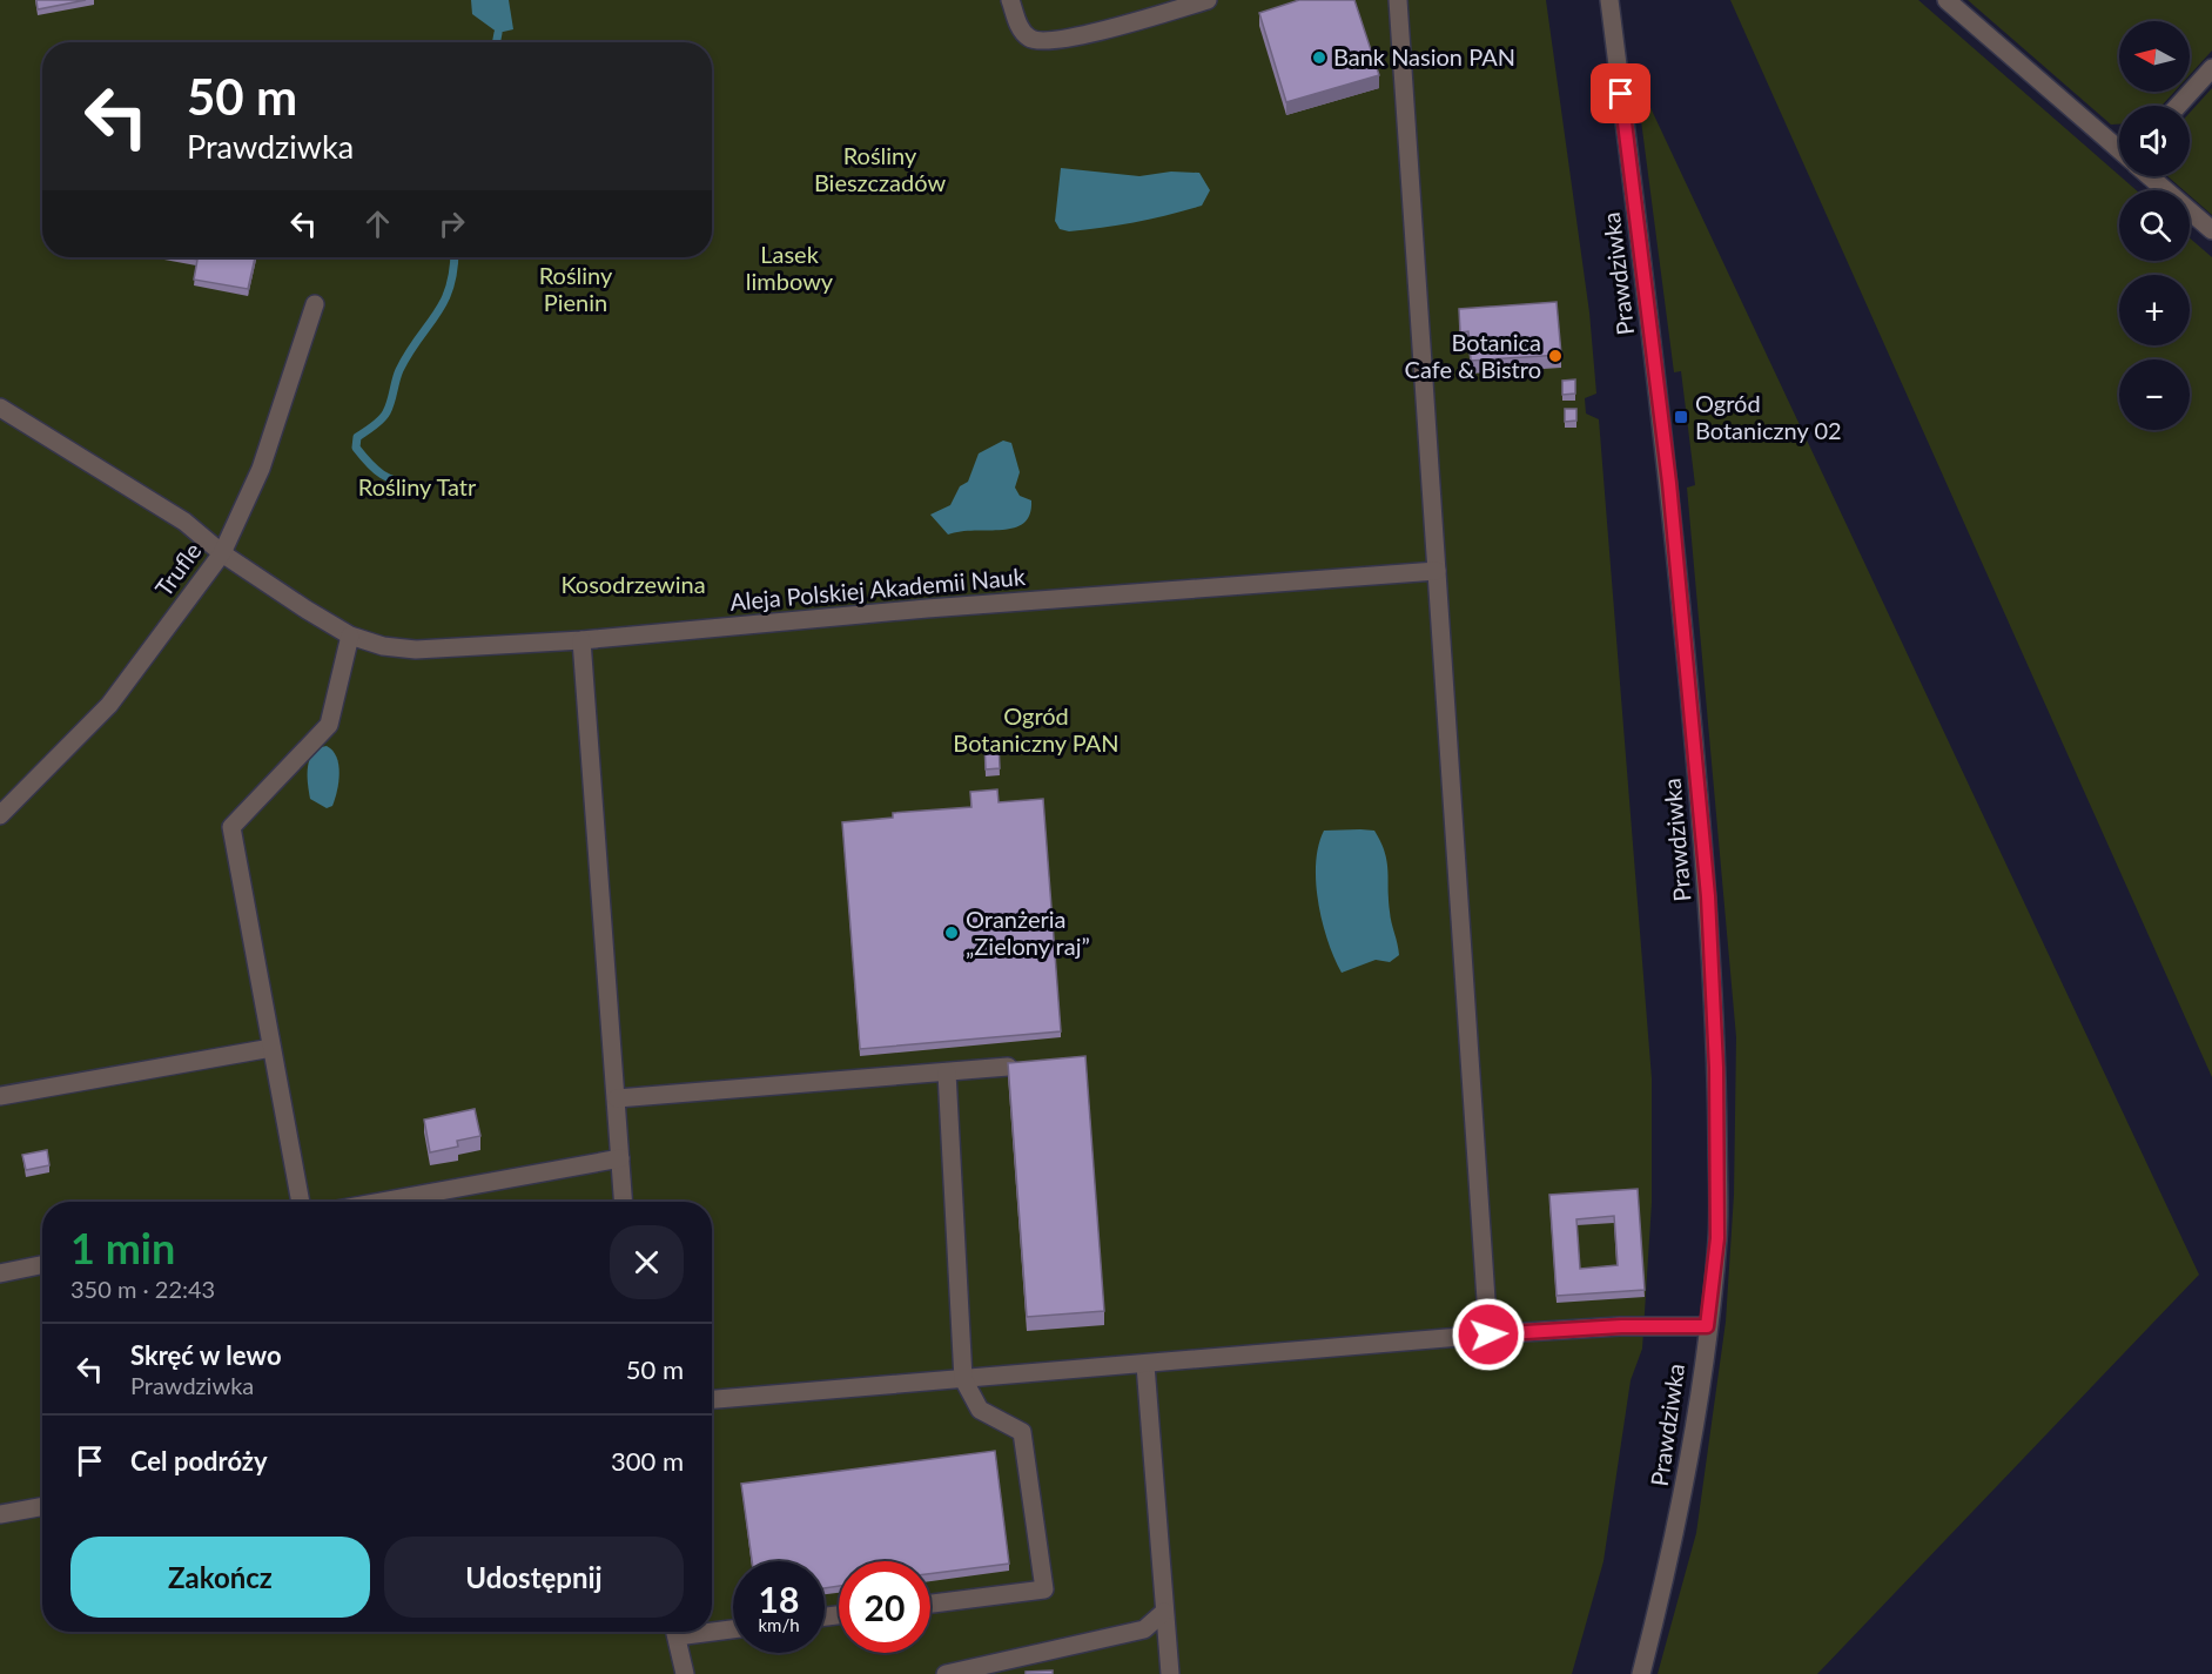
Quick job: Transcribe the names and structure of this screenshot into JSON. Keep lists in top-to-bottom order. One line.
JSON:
{"streets":{"street":["Prawdziwka","Trufle","Aleja Polskiej Akademii Nauk"]},"crossings":[["Trufle","Aleja Polskiej Akademii Nauk"]],"parks":["Rośliny Bieszczadów","Lasek limbowy","Rośliny Pienin","Rośliny Tatr","Kosodrzewina","Ogród Botaniczny PAN"],"places":{"other":["Bank Nasion PAN","Botanica Cafe & Bistro","Oranżeria „Zielony raj”"],"transit":["Ogród Botaniczny 02"]},"north":"left","page":{"map_buttons":["+","−"],"turn":["50 m","Prawdziwka"],"heading":["1 min","350 m · 22:43"],"list":[{"name":"Skręć w lewo","note":"Prawdziwka","value":"50 m"},{"name":"Cel podróży","value":"300 m"}],"buttons":["Zakończ","Udostępnij"],"speed":"18 km/h","limit":"20"}}
